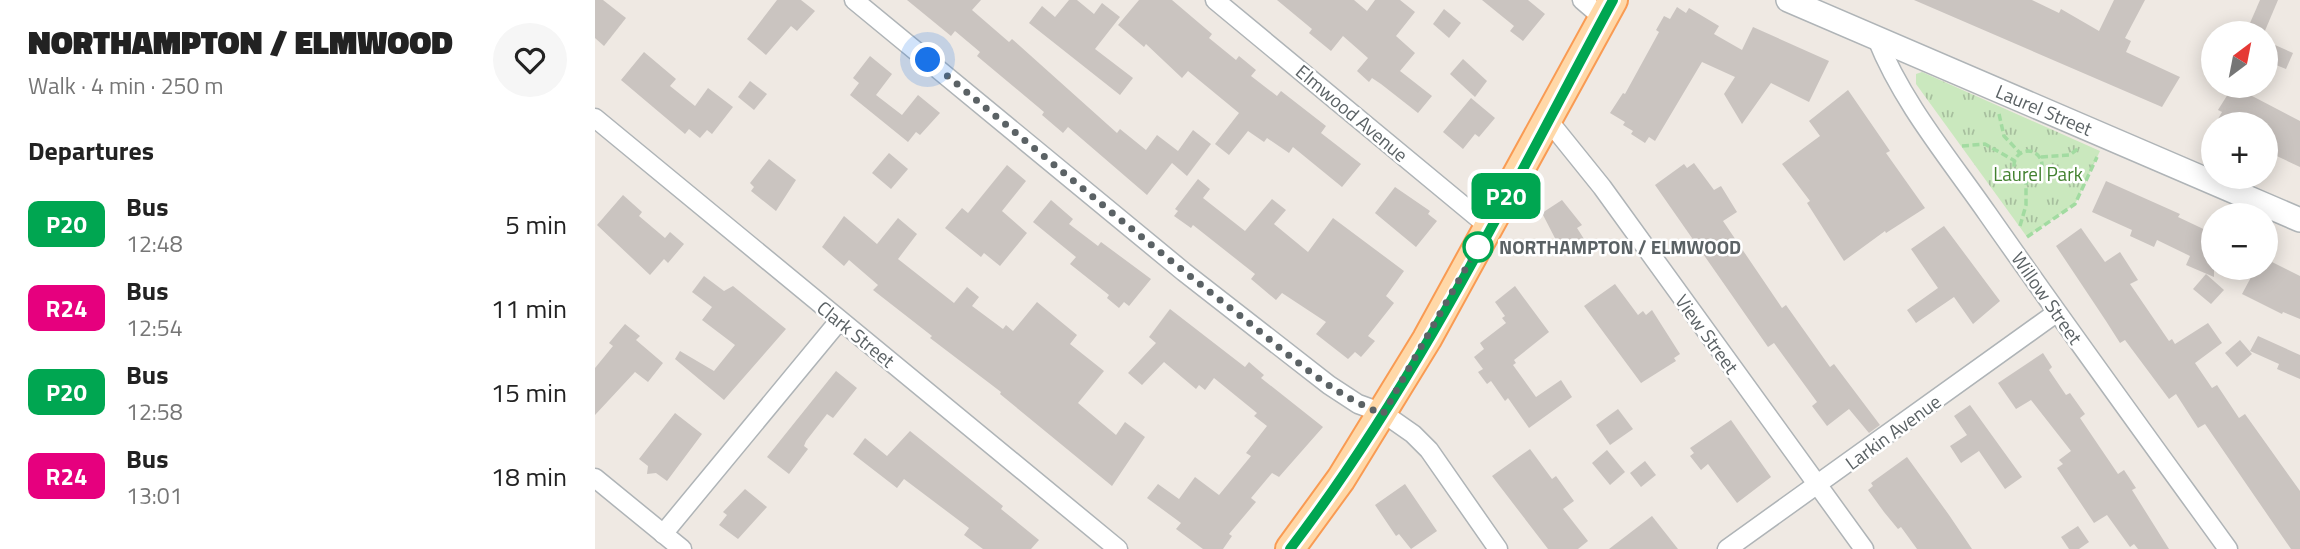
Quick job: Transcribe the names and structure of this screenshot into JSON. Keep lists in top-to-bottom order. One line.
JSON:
{"streets":{"street":["Laurel Street","Elmwood Avenue","Willow Street","Clark Street","View Street","Larkin Avenue"]},"crossings":[["Laurel Street","Willow Street"],["Willow Street","Larkin Avenue"],["View Street","Larkin Avenue"]],"parks":["Laurel Park"],"places":["NORTHAMPTON / ELMWOOD"],"lines":["bus line P20"],"north":"top right","page":{"heading":[["NORTHAMPTON / ELMWOOD","Walk · 4 min · 250 m"],"Departures"],"on_map":"P20","map_buttons":["+","−"],"list":[{"mark":"P20","name":"Bus","note":"12:48","value":"5 min"},{"mark":"R24","name":"Bus","note":"12:54","value":"11 min"},{"mark":"P20","name":"Bus","note":"12:58","value":"15 min"},{"mark":"R24","name":"Bus","note":"13:01","value":"18 min"}]}}
